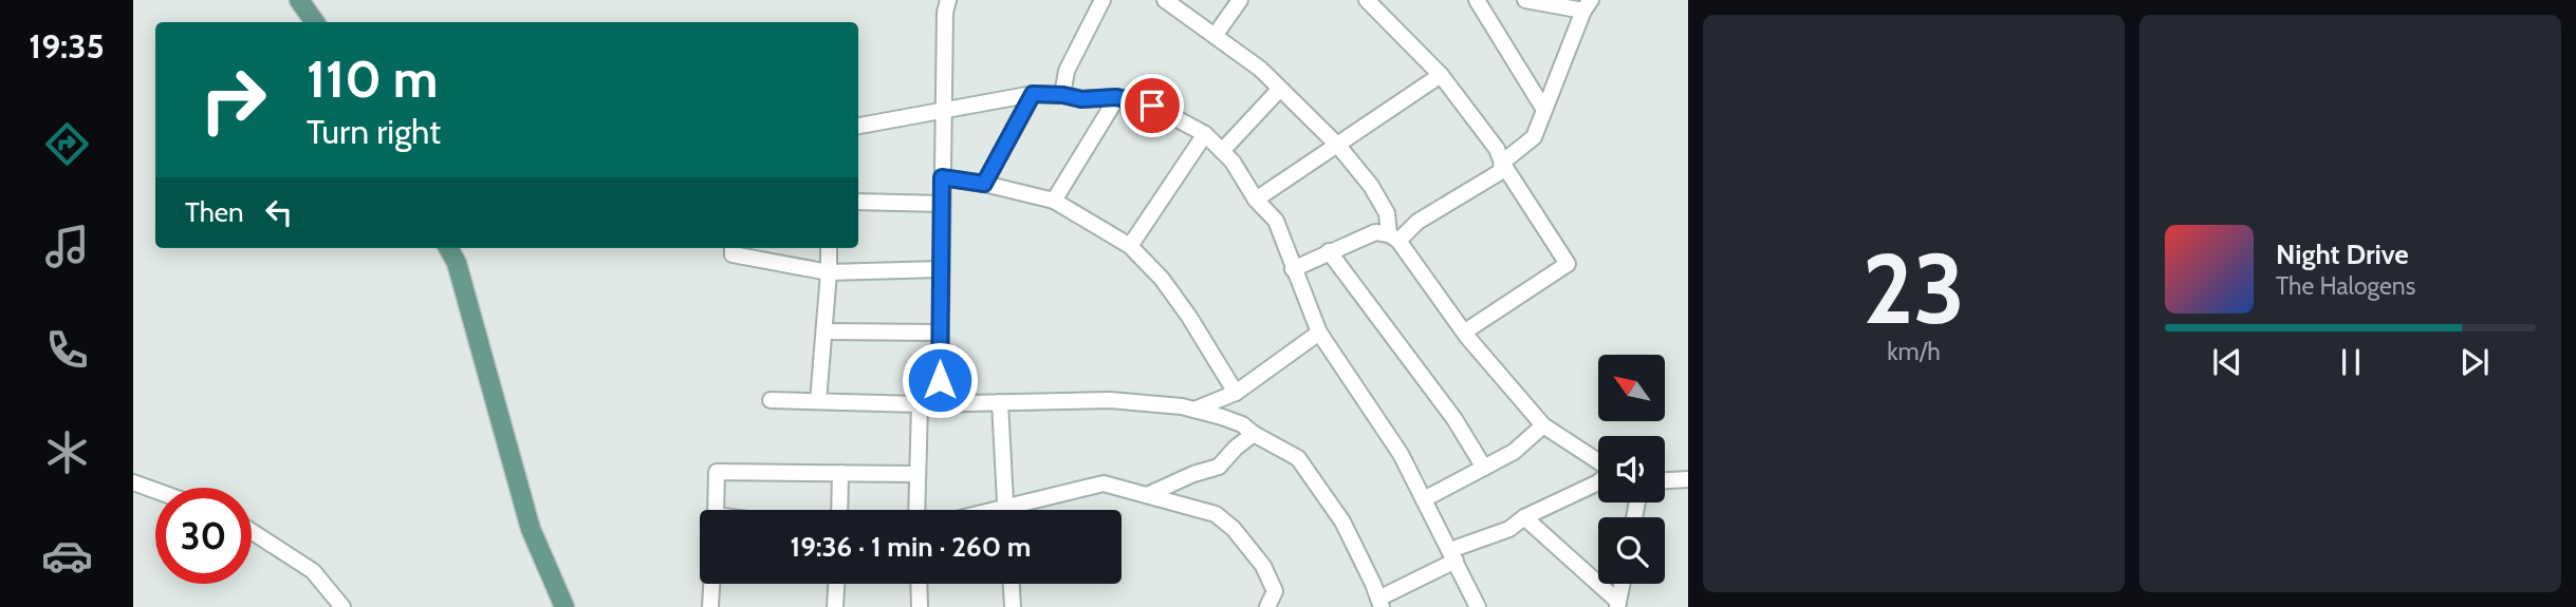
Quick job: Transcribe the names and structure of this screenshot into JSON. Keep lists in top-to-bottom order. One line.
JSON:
{"north":"top left","page":{"tabs":"19:35","tile":["23","km/h"],"turn":["110 m","Turn right"],"then":"Then","song":["Night Drive","The Halogens"],"limit":"30","trip":"19:36 · 1 min · 260 m"}}
